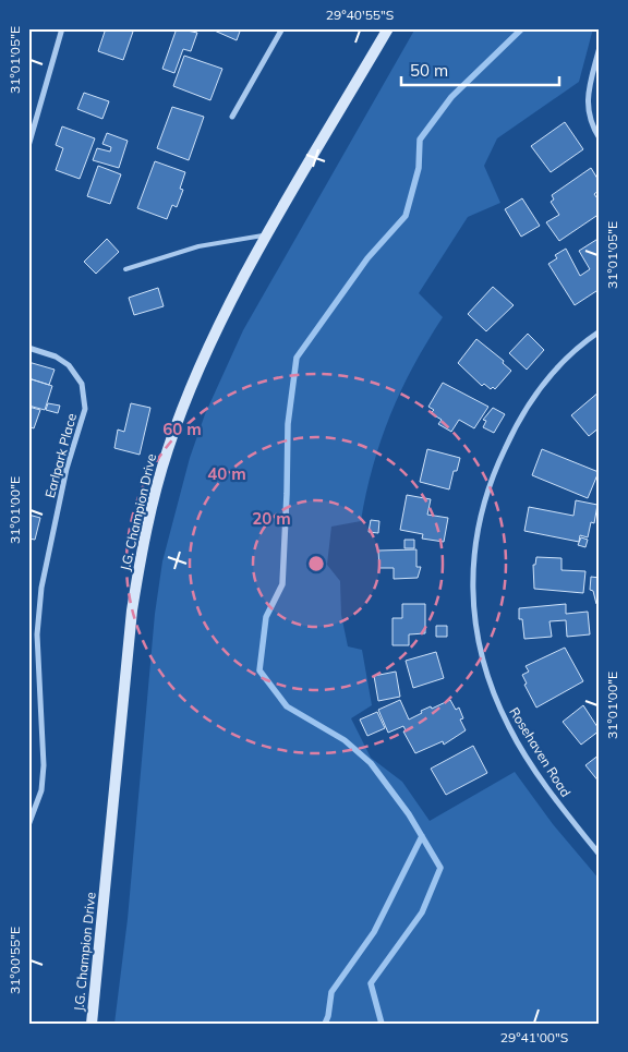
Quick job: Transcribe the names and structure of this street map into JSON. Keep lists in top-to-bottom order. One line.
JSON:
{"streets":{"main road":["J.G. Champion Drive"],"street":["Earlpark Place","Rosehaven Road"]},"scale_bar":"50 m","coordinates":["29°40'55\"S","31°01'05\"E","31°01'00\"E","31°00'55\"E","29°41'00\"S"],"rings":["60 m","40 m","20 m"]}
